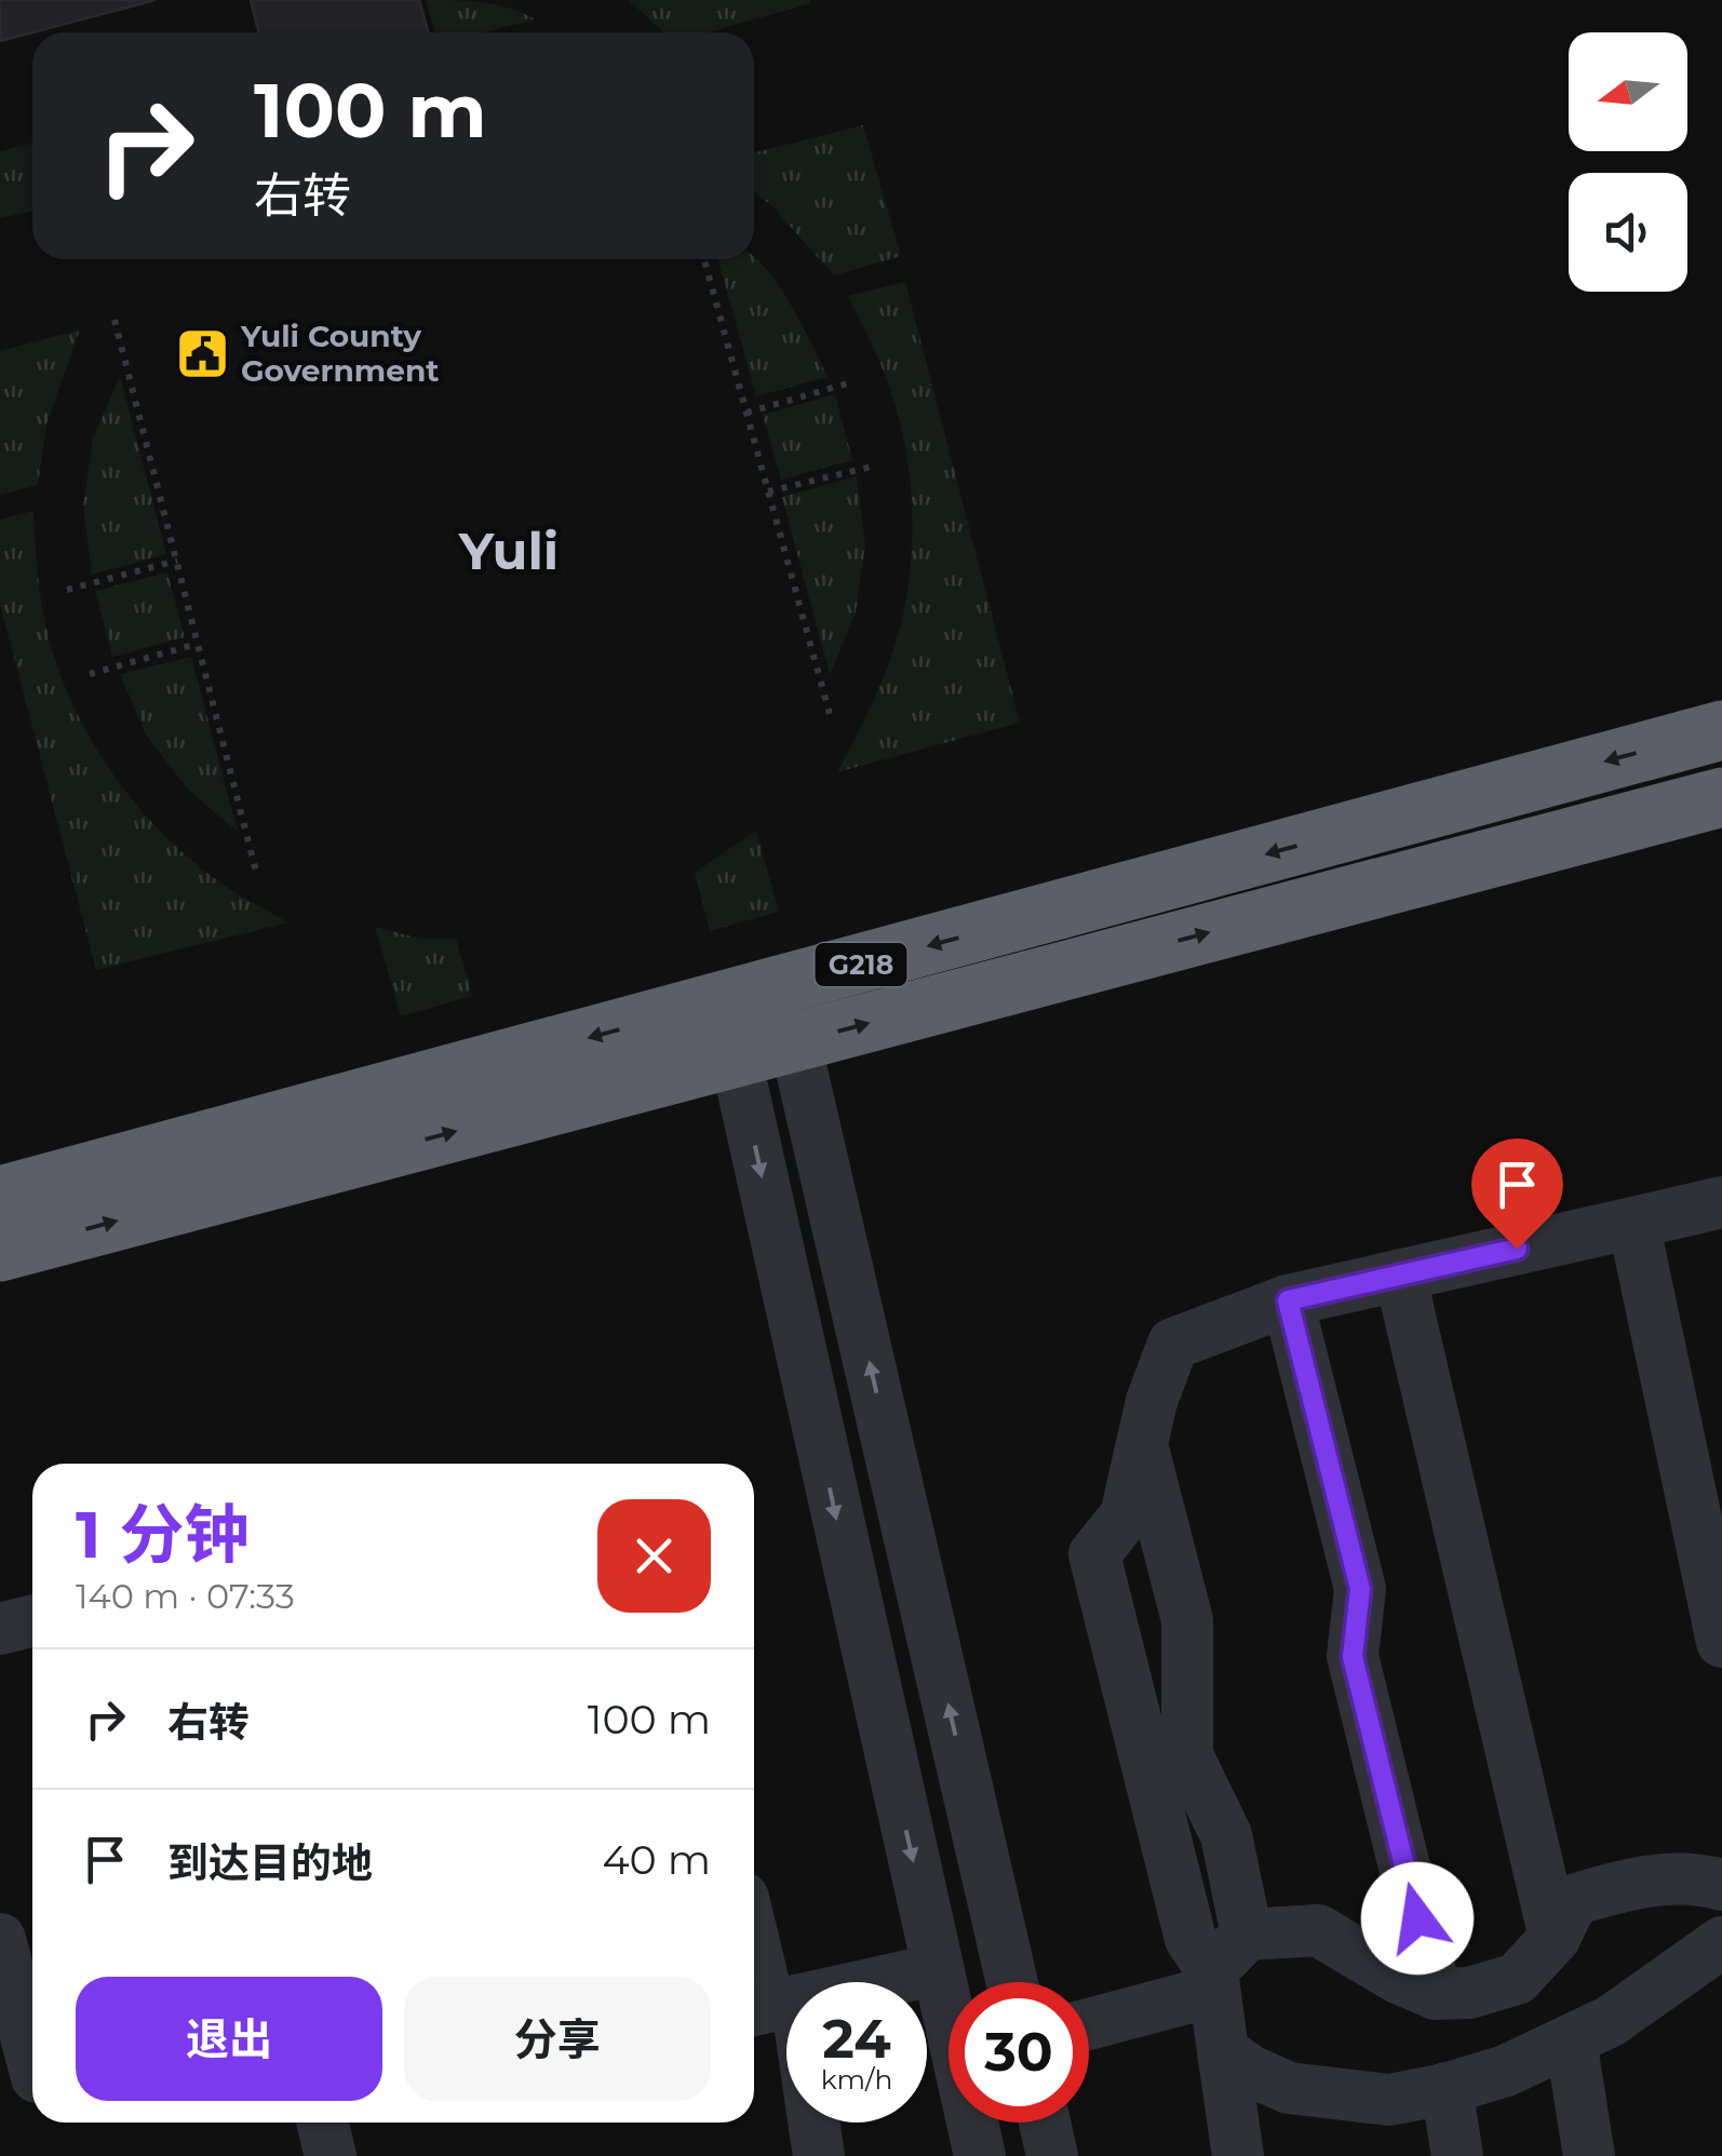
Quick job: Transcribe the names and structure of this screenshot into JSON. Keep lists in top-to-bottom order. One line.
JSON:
{"streets":{"highway":["G218"]},"districts":["Yuli"],"places":{"public building":["Yuli County Government"]},"north":"left","page":{"turn":["100 m","右转"],"heading":["1 分钟","140 m · 07:33"],"list":[{"name":"右转","value":"100 m"},{"name":"到达目的地","value":"40 m"}],"buttons":["退出","分享"],"speed":"24 km/h","limit":"30"}}
